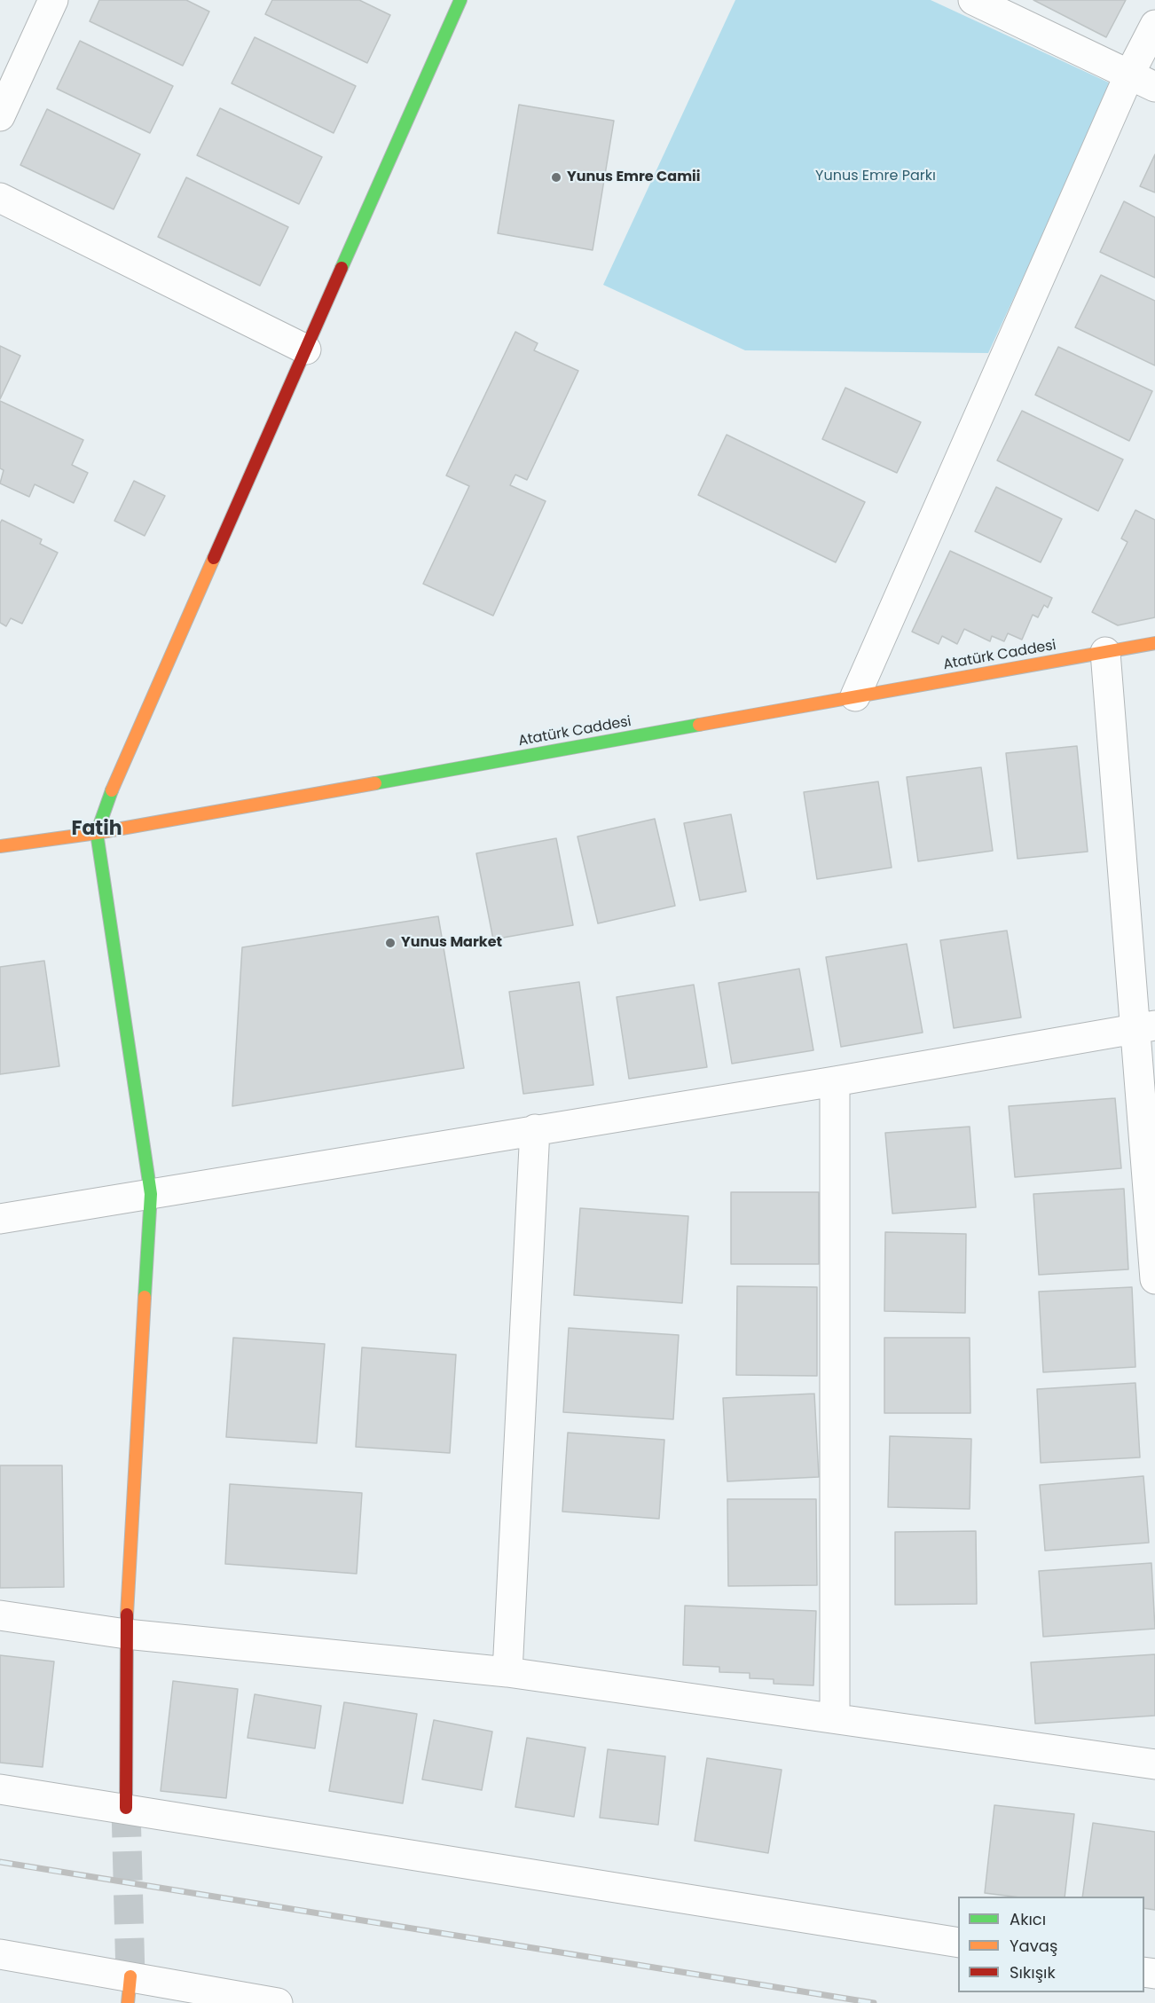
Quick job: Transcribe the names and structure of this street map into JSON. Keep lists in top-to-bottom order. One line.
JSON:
{"streets":{"street":["Atatürk Caddesi"]},"districts":["Fatih"],"parks":["Yunus Emre Parkı"],"places":["Yunus Emre Camii","Yunus Market"],"legend":["Akıcı","Yavaş","Sıkışık"]}
